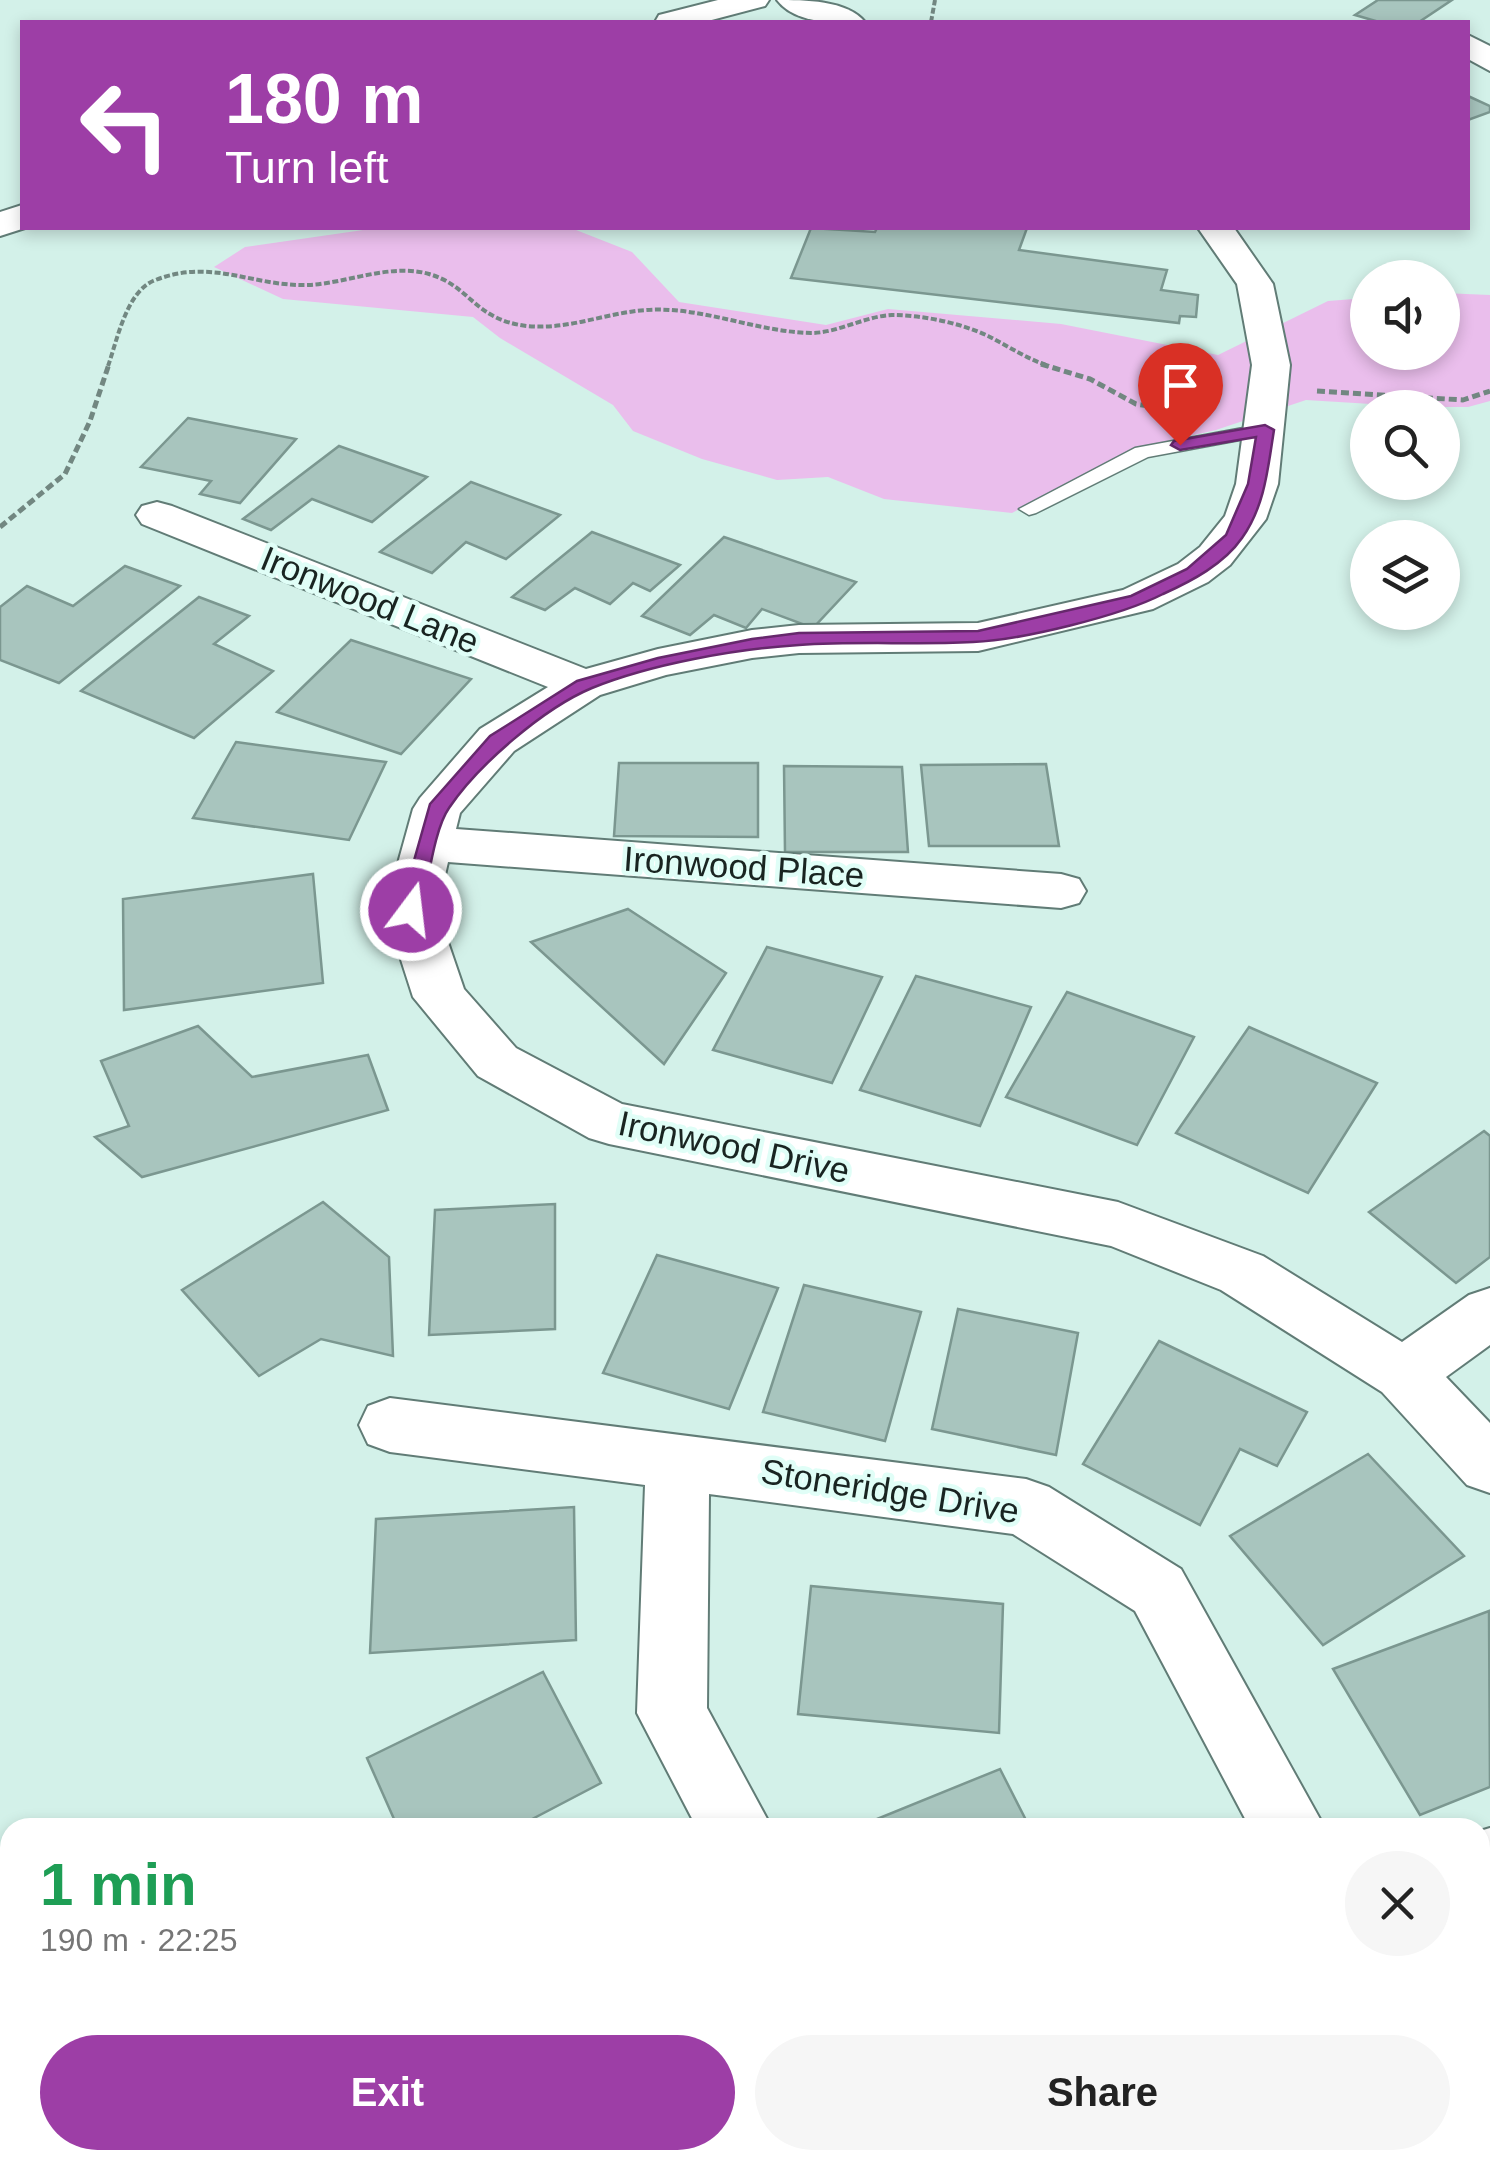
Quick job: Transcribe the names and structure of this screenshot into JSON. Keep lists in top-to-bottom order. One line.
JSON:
{"streets":{"street":["Ironwood Lane","Ironwood Place","Ironwood Drive","Stoneridge Drive"]},"crossings":[["Ironwood Lane","Ironwood Drive"],["Ironwood Place","Ironwood Drive"]],"page":{"turn":["180 m","Turn left"],"heading":["1 min","190 m · 22:25"],"buttons":["Exit","Share"]}}
